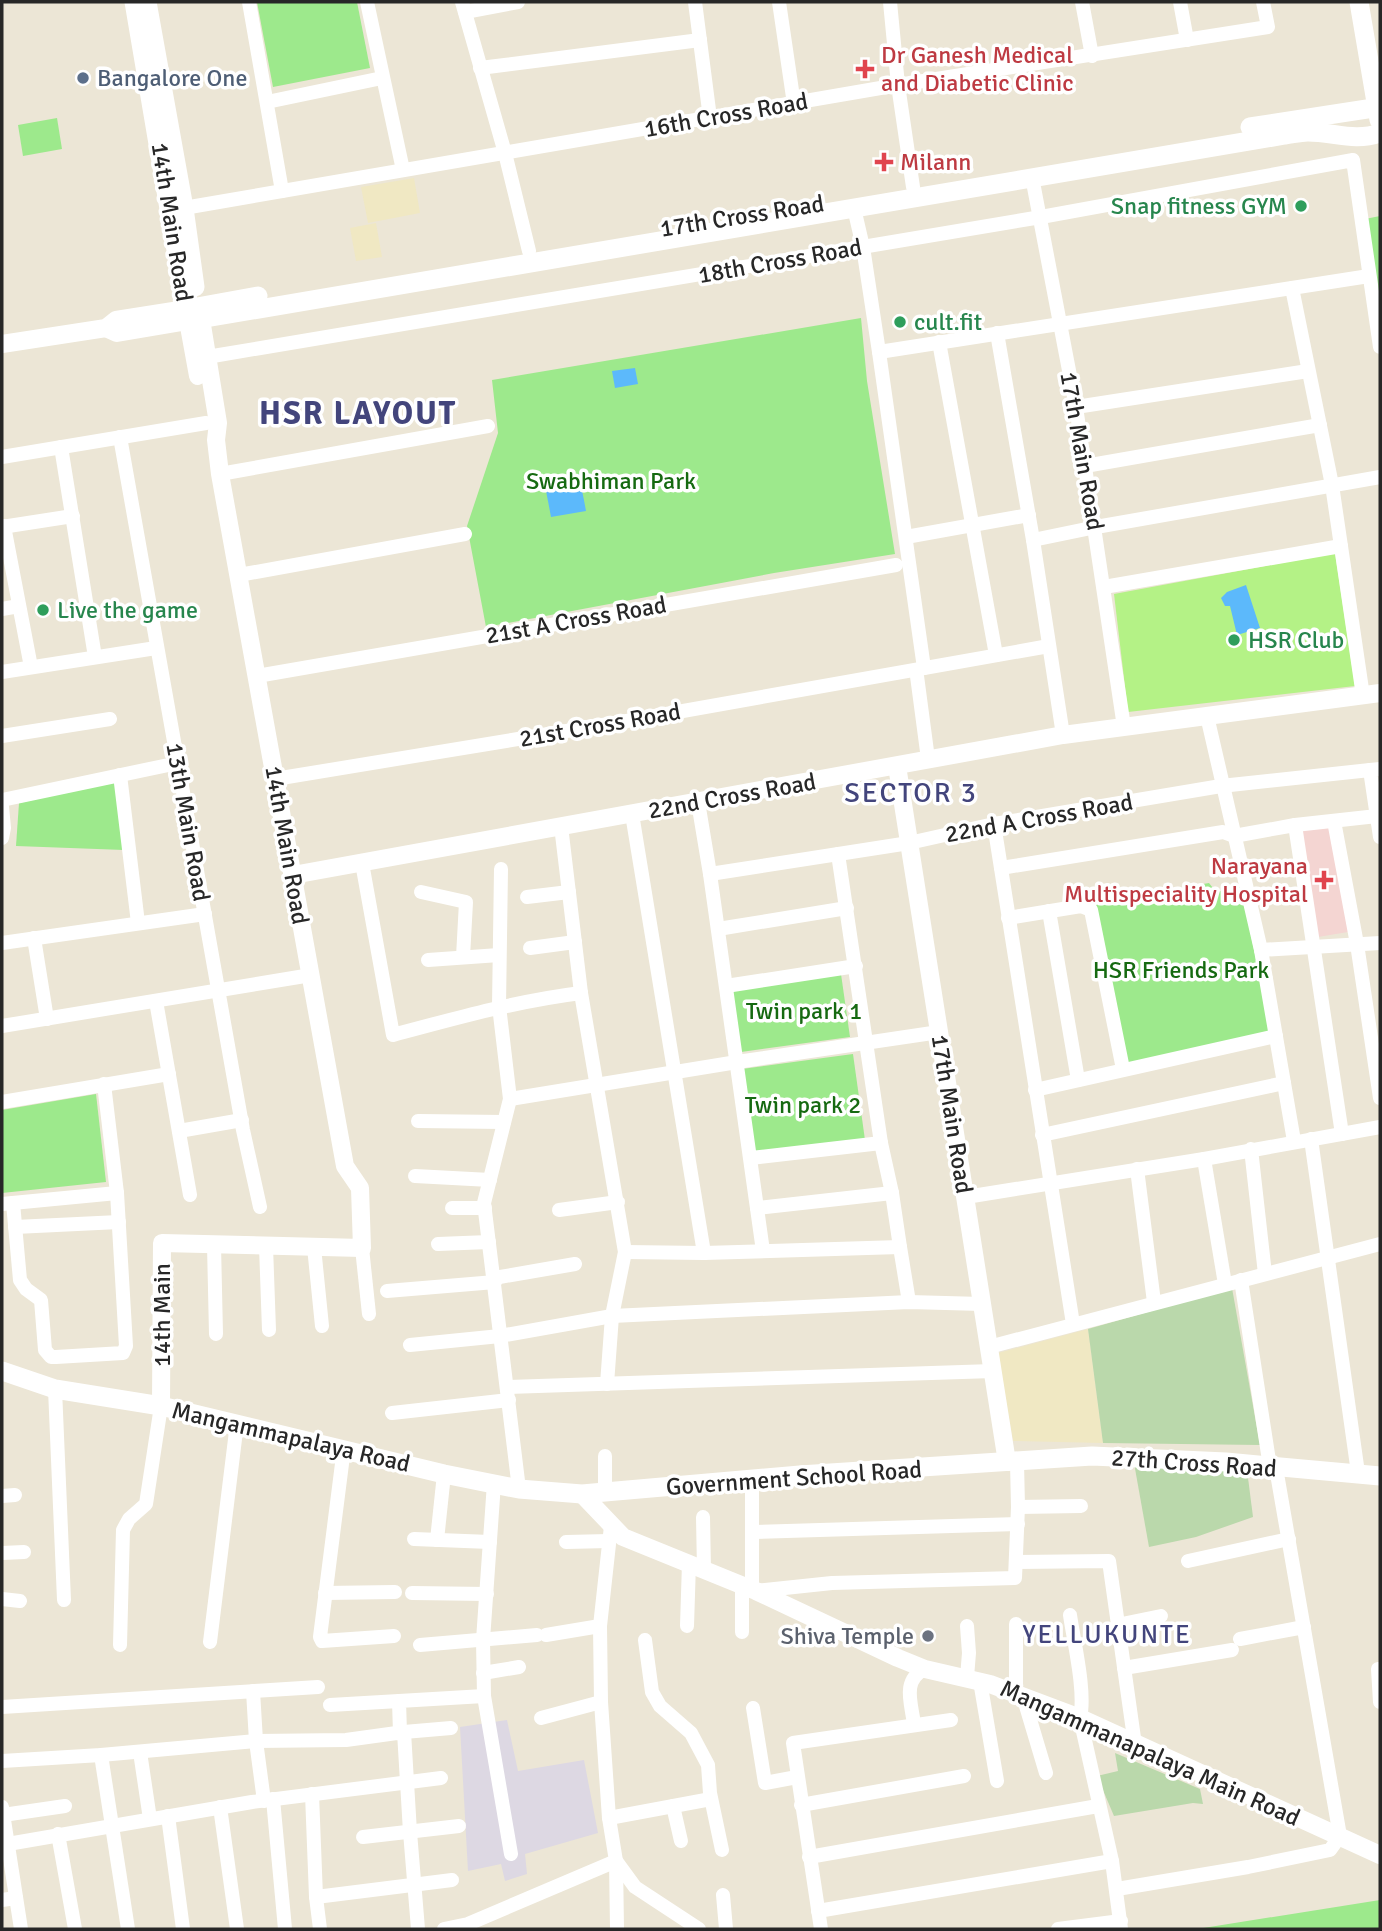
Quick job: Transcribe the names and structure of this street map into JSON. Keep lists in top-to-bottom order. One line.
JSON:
{"streets":{"main road":["17th Cross Road","14th Main Road","Mangammapalaya Road","27th Cross Road","Government School Road"],"street":["16th Cross Road","18th Cross Road","17th Main Road","21st A Cross Road","21st Cross Road","22nd Cross Road","22nd A Cross Road","13th Main Road","14th Main","Mangammanapalaya Main Road"]},"crossings":[["16th Cross Road","14th Main Road"],["17th Cross Road","14th Main Road"],["17th Cross Road","17th Main Road"],["14th Main Road","18th Cross Road"],["14th Main Road","21st A Cross Road"],["14th Main Road","21st Cross Road"],["14th Main Road","22nd Cross Road"],["14th Main Road","14th Main"],["18th Cross Road","17th Main Road"],["17th Main Road","22nd Cross Road"],["17th Main Road","22nd A Cross Road"],["17th Main Road","27th Cross Road"],["17th Main Road","Government School Road"],["14th Main","Mangammapalaya Road"],["Mangammapalaya Road","Government School Road"],["Mangammapalaya Road","Mangammanapalaya Main Road"],["27th Cross Road","Government School Road"],["Government School Road","Mangammanapalaya Main Road"]],"districts":["HSR LAYOUT","SECTOR 3","YELLUKUNTE"],"parks":["Swabhiman Park","HSR Friends Park","Twin park 1","Twin park 2"],"places":{"health":["Dr Ganesh Medical and Diabetic Clinic","Milann","Narayana Multispeciality Hospital"],"other":["Bangalore One","Snap fitness GYM","cult.fit","Live the game","HSR Club","Shiva Temple"]}}
